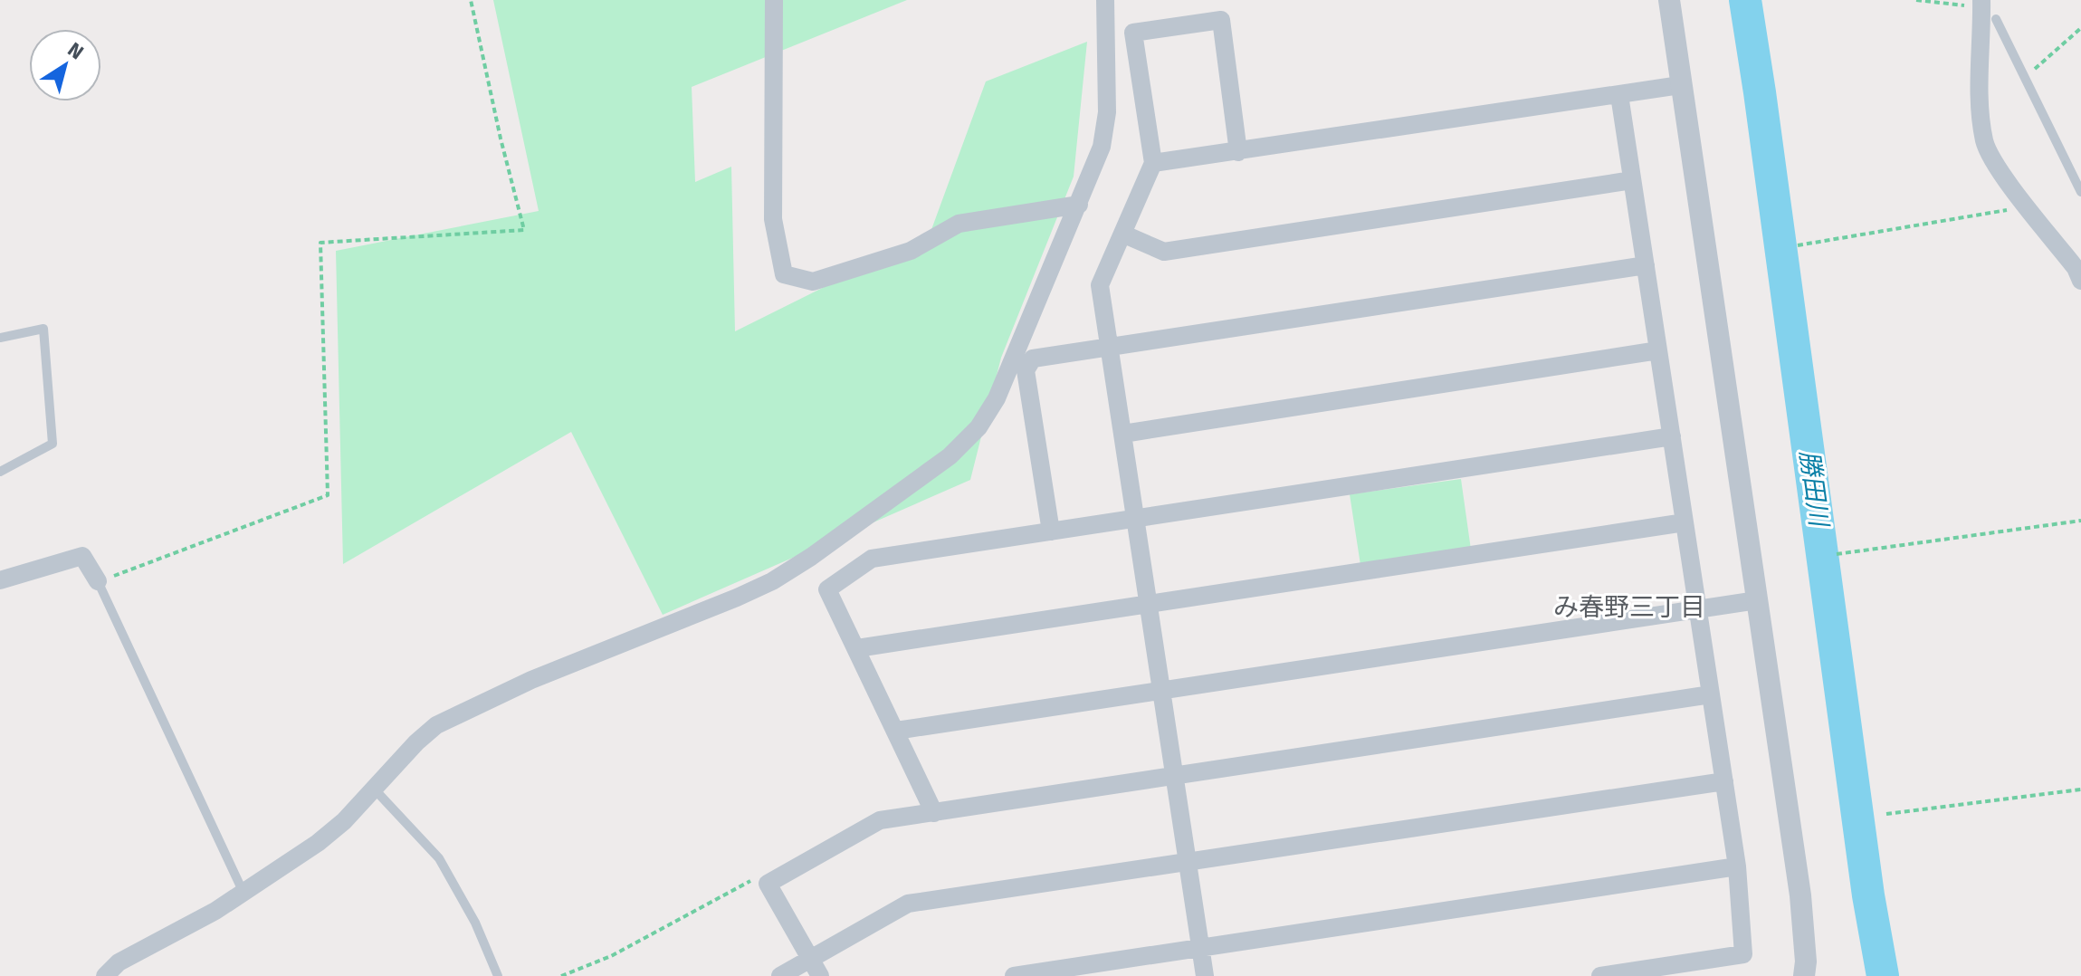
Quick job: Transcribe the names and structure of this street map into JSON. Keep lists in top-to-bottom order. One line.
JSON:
{"districts":["み春野三丁目"],"water":["勝田川"],"north":"top right"}
